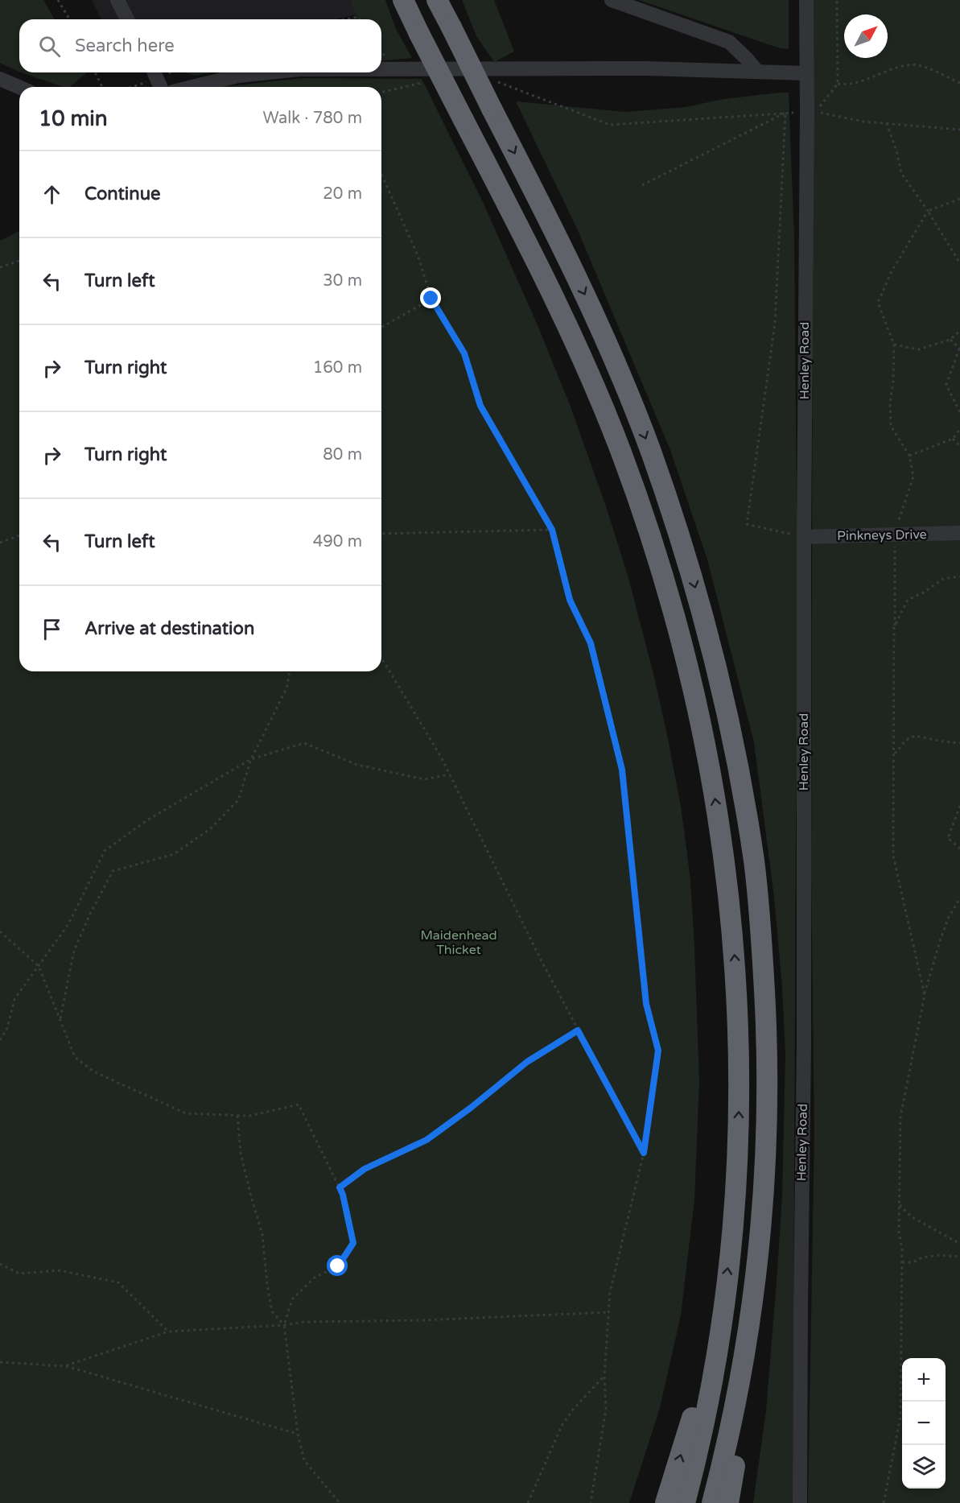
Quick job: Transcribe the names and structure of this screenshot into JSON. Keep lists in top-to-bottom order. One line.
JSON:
{"streets":{"street":["Henley Road","Pinkneys Drive"]},"crossings":[["Henley Road","Pinkneys Drive"]],"parks":["Maidenhead Thicket"],"north":"top right","page":{"search":"Search here","heading":["10 min","Walk · 780 m"],"list":[["Continue","20 m"],["Turn left","30 m"],["Turn right","160 m"],["Turn right","80 m"],["Turn left","490 m"],"Arrive at destination"],"map_buttons":["+","−"]}}
